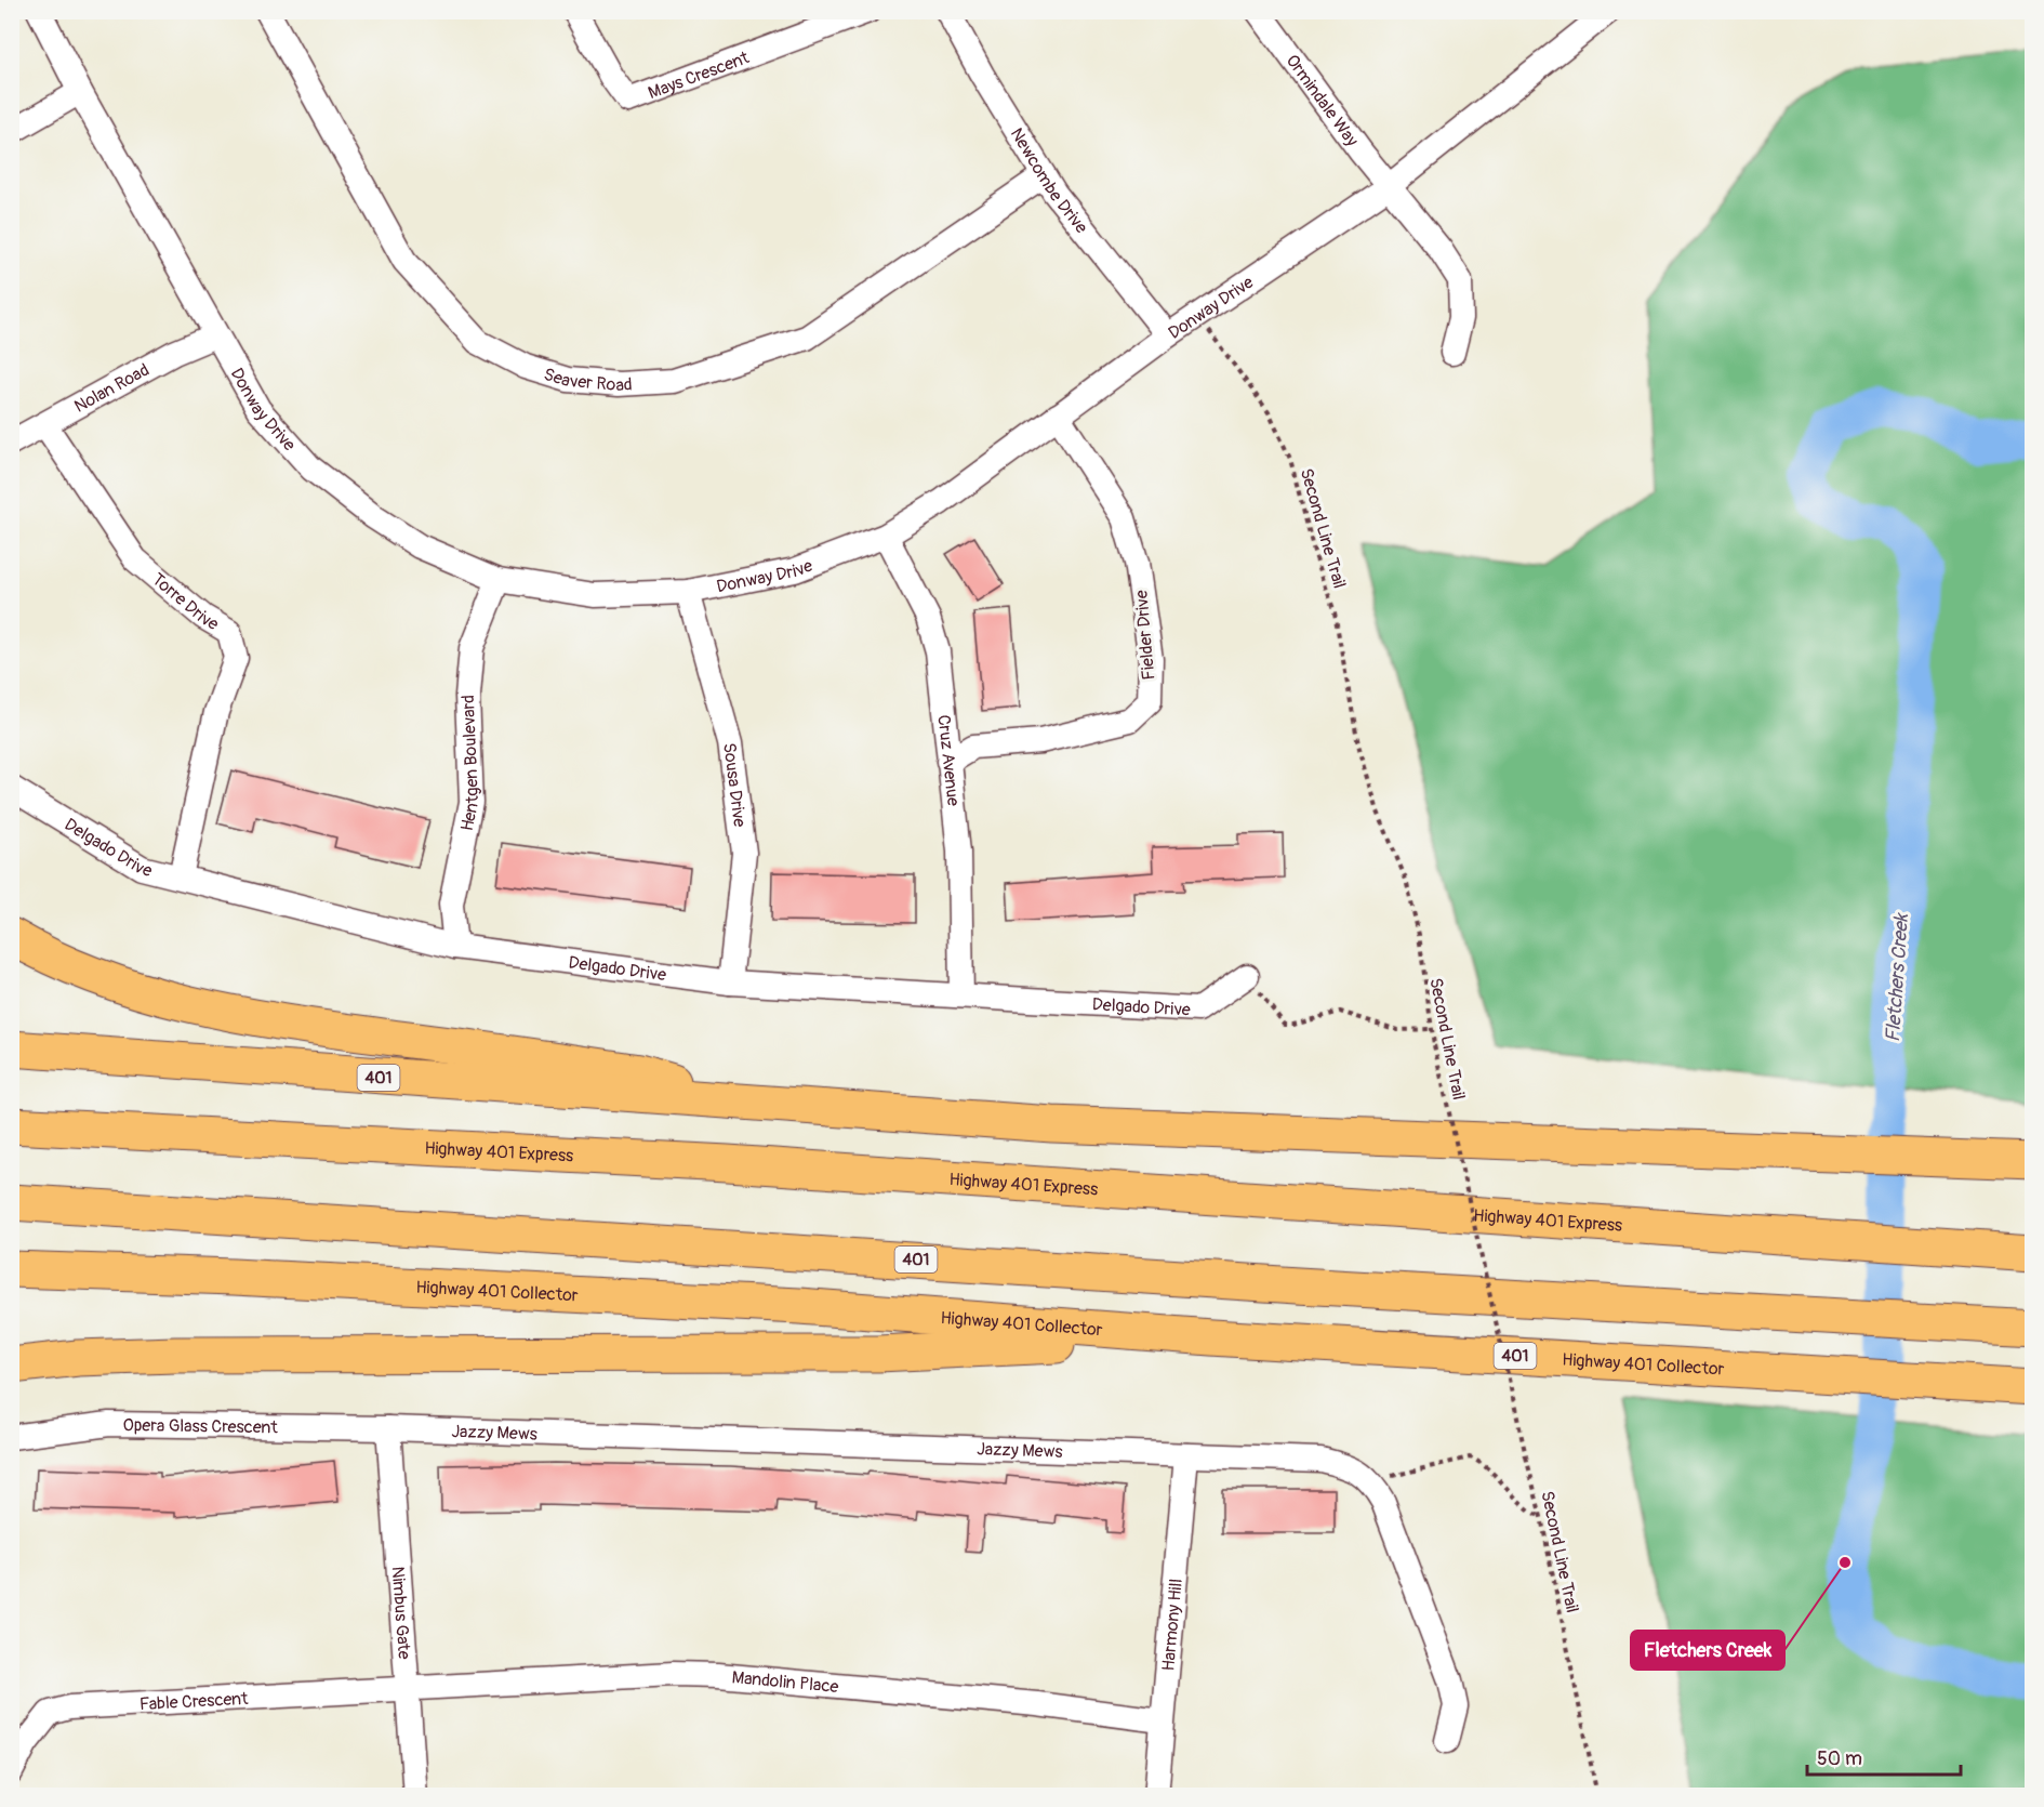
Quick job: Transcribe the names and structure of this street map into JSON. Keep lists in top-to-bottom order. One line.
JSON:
{"streets":{"highway":["401","Highway 401 Express","Highway 401 Collector"],"street":["Mays Crescent","Ormindale Way","Newcombe Drive","Donway Drive","Seaver Road","Nolan Road","Torre Drive","Fielder Drive","Cruz Avenue","Hentgen Boulevard","Sousa Drive","Delgado Drive","Opera Glass Crescent","Jazzy Mews","Nimbus Gate","Harmony Hill","Mandolin Place","Fable Crescent"],"path":["Second Line Trail"]},"crossings":[["Ormindale Way","Donway Drive"],["Newcombe Drive","Donway Drive"],["Newcombe Drive","Seaver Road"],["Donway Drive","Nolan Road"],["Donway Drive","Second Line Trail"],["Donway Drive","Fielder Drive"],["Donway Drive","Cruz Avenue"],["Donway Drive","Hentgen Boulevard"],["Donway Drive","Sousa Drive"],["Nolan Road","Torre Drive"],["Torre Drive","Delgado Drive"],["Fielder Drive","Cruz Avenue"],["Cruz Avenue","Delgado Drive"],["Hentgen Boulevard","Delgado Drive"],["Sousa Drive","Delgado Drive"],["Opera Glass Crescent","Jazzy Mews"],["Opera Glass Crescent","Nimbus Gate"],["Jazzy Mews","Nimbus Gate"],["Jazzy Mews","Harmony Hill"],["Nimbus Gate","Mandolin Place"],["Nimbus Gate","Fable Crescent"],["Harmony Hill","Mandolin Place"],["Mandolin Place","Fable Crescent"]],"water":["Fletchers Creek"],"places":["Fletchers Creek"],"scale_bar":"50 m"}
